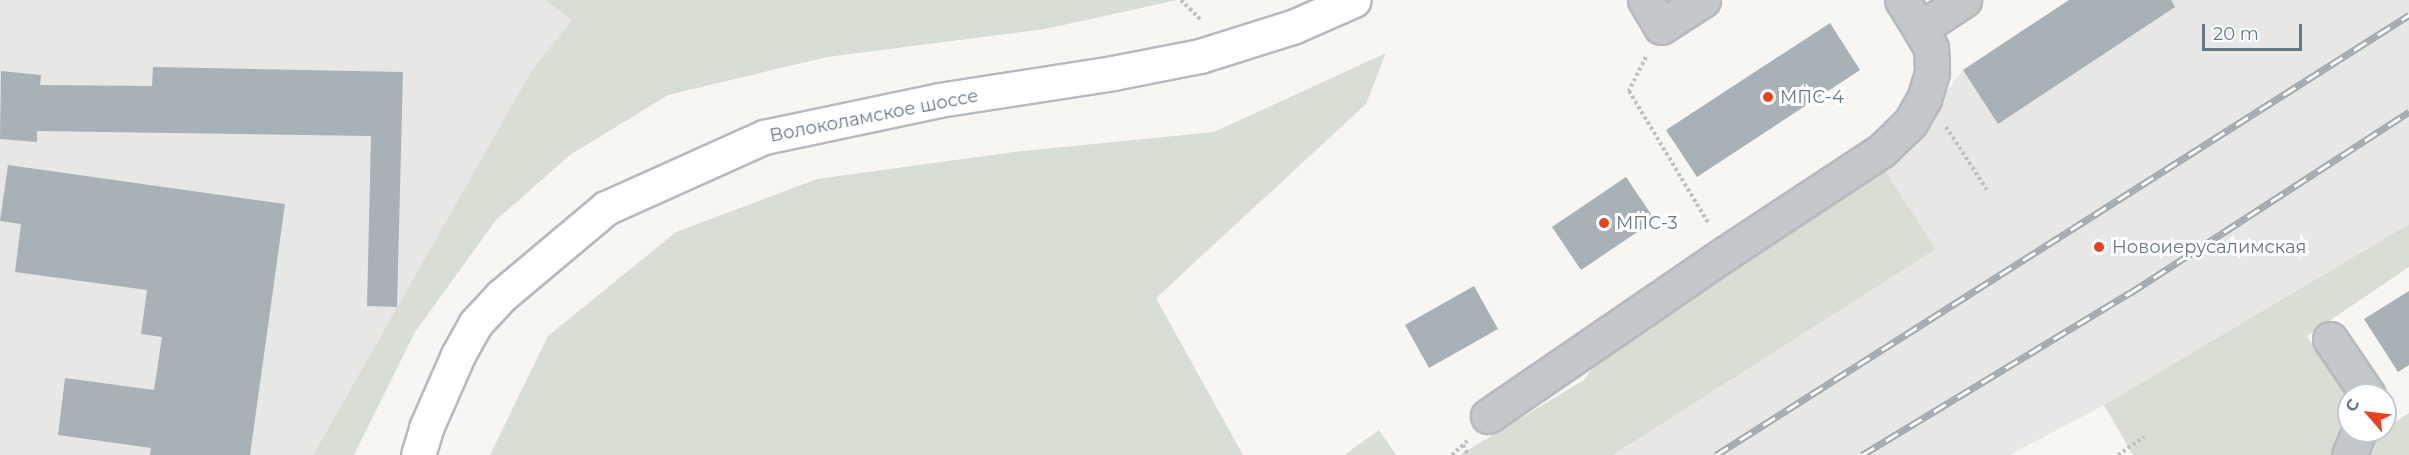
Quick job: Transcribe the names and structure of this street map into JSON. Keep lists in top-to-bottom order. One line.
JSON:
{"streets":{"main road":["Волоколамское шоссе"]},"places":["МПС-4","МПС-3","Новоиерусалимская"],"scale_bar":"20 m","north":"top left"}
